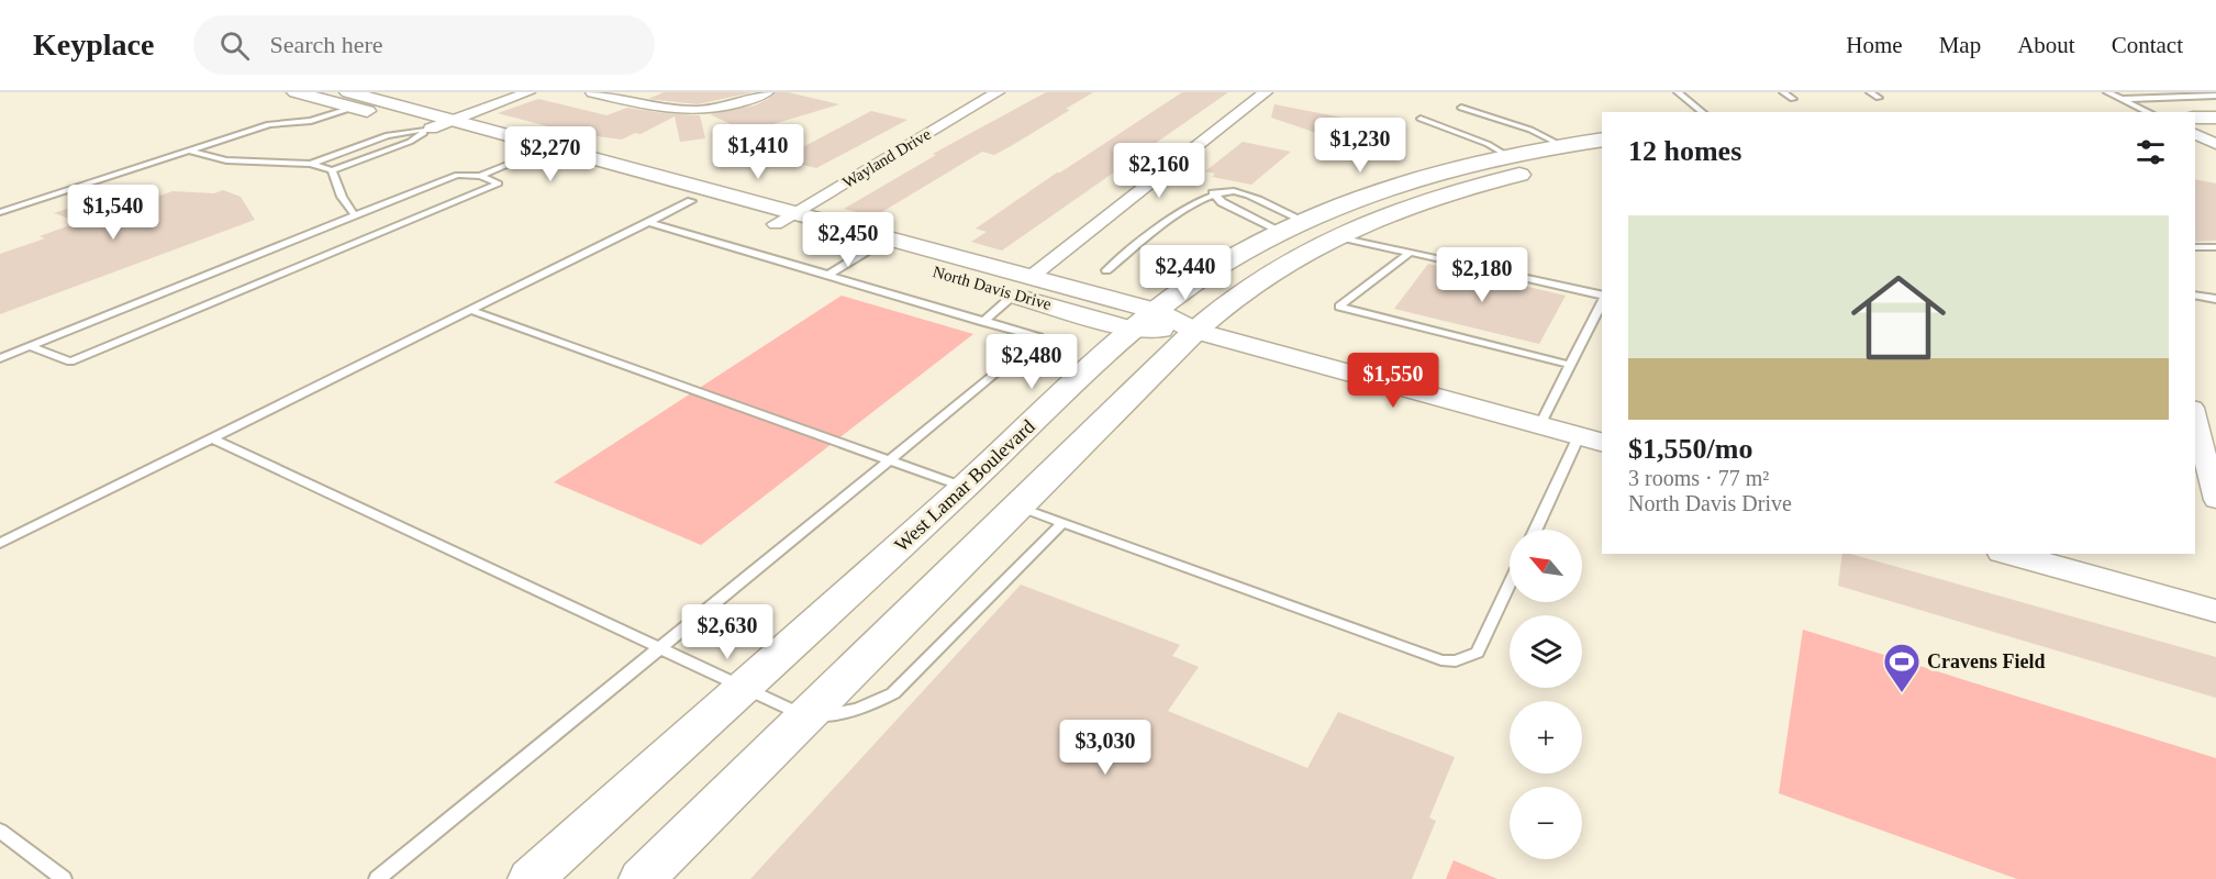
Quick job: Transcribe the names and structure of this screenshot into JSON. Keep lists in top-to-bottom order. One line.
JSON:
{"streets":{"main road":["West Lamar Boulevard"],"street":["Wayland Drive","North Davis Drive"]},"crossings":[["Wayland Drive","North Davis Drive"],["North Davis Drive","West Lamar Boulevard"]],"places":{"sports":["Cravens Field"]},"north":"top left","page":{"header":"Keyplace","search":"Search here","nav":["Home","Map","About","Contact"],"heading":"12 homes","price":["$1,230","$1,410","$2,270","$2,160","$1,540","$2,450","$2,440","$2,180","$2,480","$1,550","$2,630","$3,030"],"list":[{"name":"$1,550/mo","note":"3 rooms · 77 m² · North Davis Drive"}],"map_buttons":["+","−"]}}
